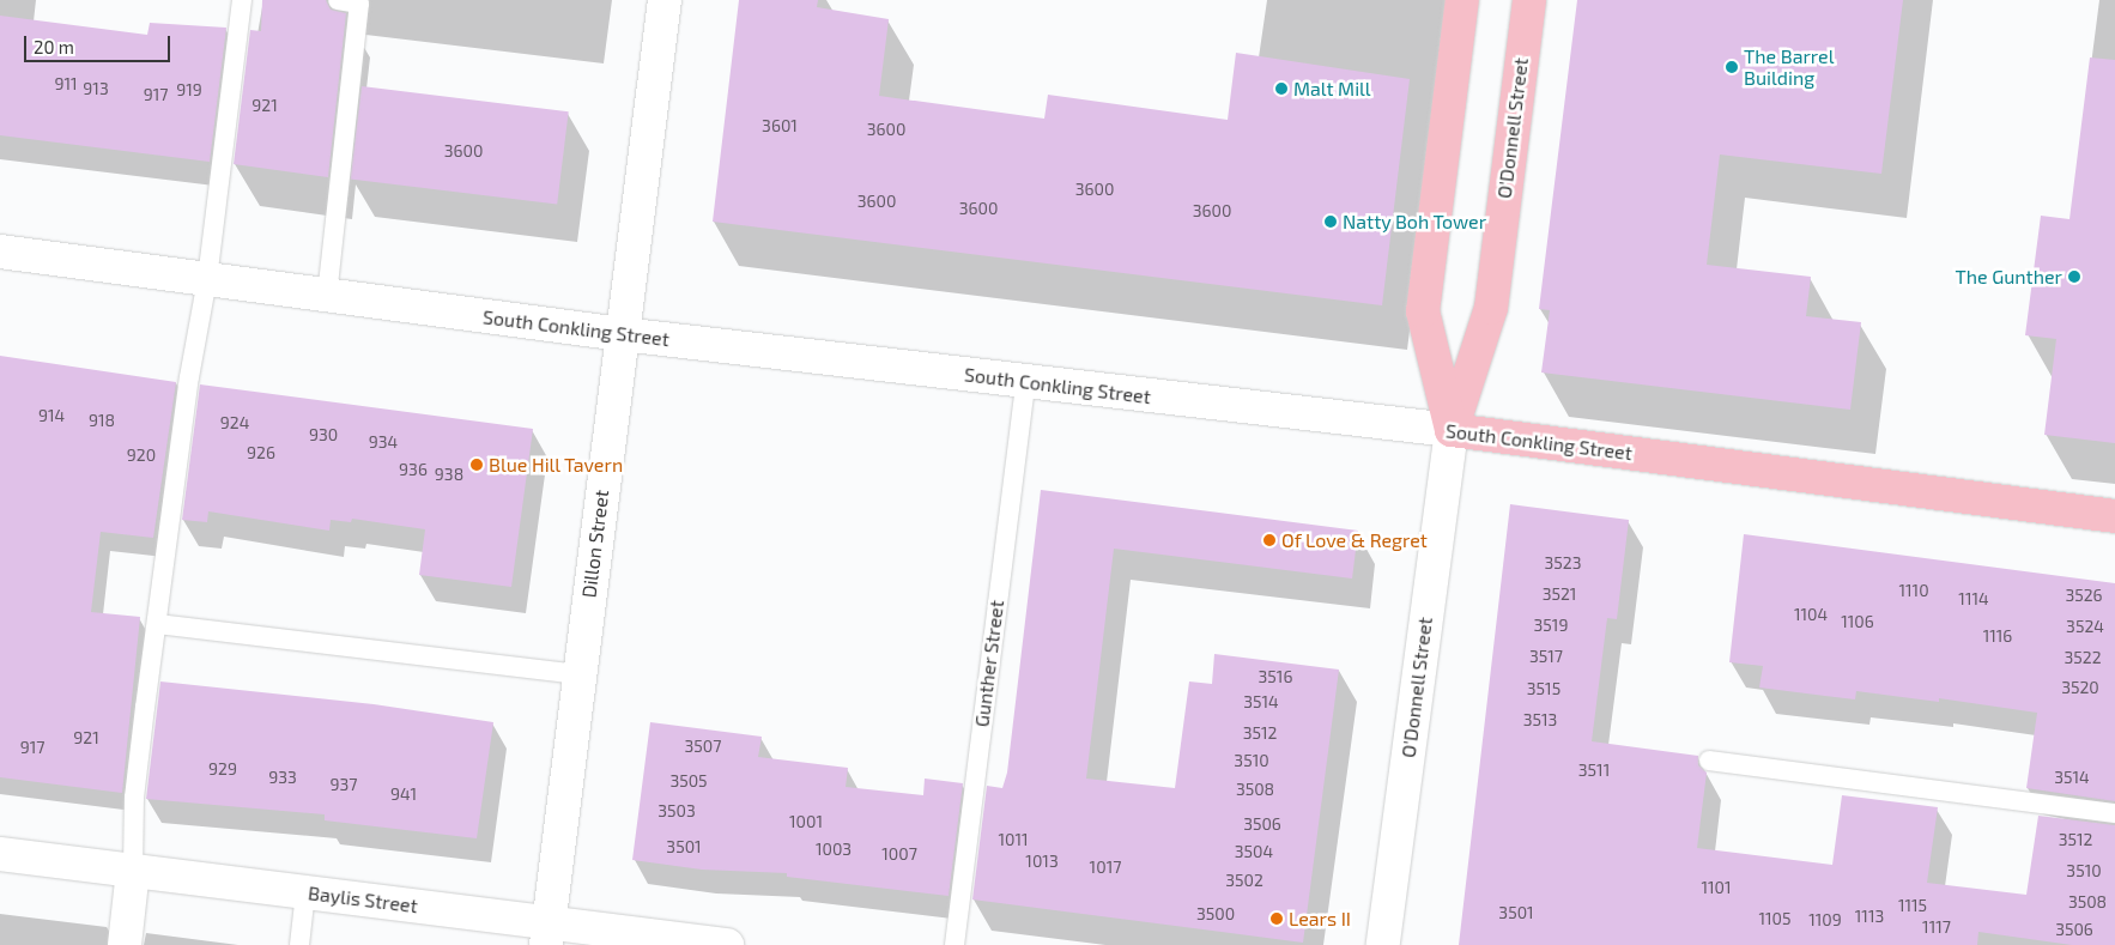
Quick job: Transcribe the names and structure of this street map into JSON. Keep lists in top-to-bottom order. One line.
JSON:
{"streets":{"main road":["O'Donnell Street","South Conkling Street"],"street":["Dillon Street","Baylis Street"],"lane":["Gunther Street"]},"crossings":[["O'Donnell Street","South Conkling Street"],["South Conkling Street","Dillon Street"],["South Conkling Street","Gunther Street"],["Dillon Street","Baylis Street"]],"places":["The Barrel Building","Malt Mill","Natty Boh Tower","The Gunther","Blue Hill Tavern","Of Love & Regret","Lears II"],"house_numbers":["911","913","919","917","921","3601","3600","3600","3600","3600","3600","3600","914","918","924","930","934","926","920","936","938","3523","1110","3521","3526","1114","1104","1106","3519","3524","1116","3517","3522","3516","3520","3515","3514","3513","3512","921","3507","917","3510","929","3511","933","3514","3505","937","3508","941","3503","1001","3506","1011","3512","3501","1003","3504","1007","1013","1017","3510","3502","1101","3508","1115","3501","3500","1113","1105","1109","1117","3506"],"scale_bar":"20 m"}
